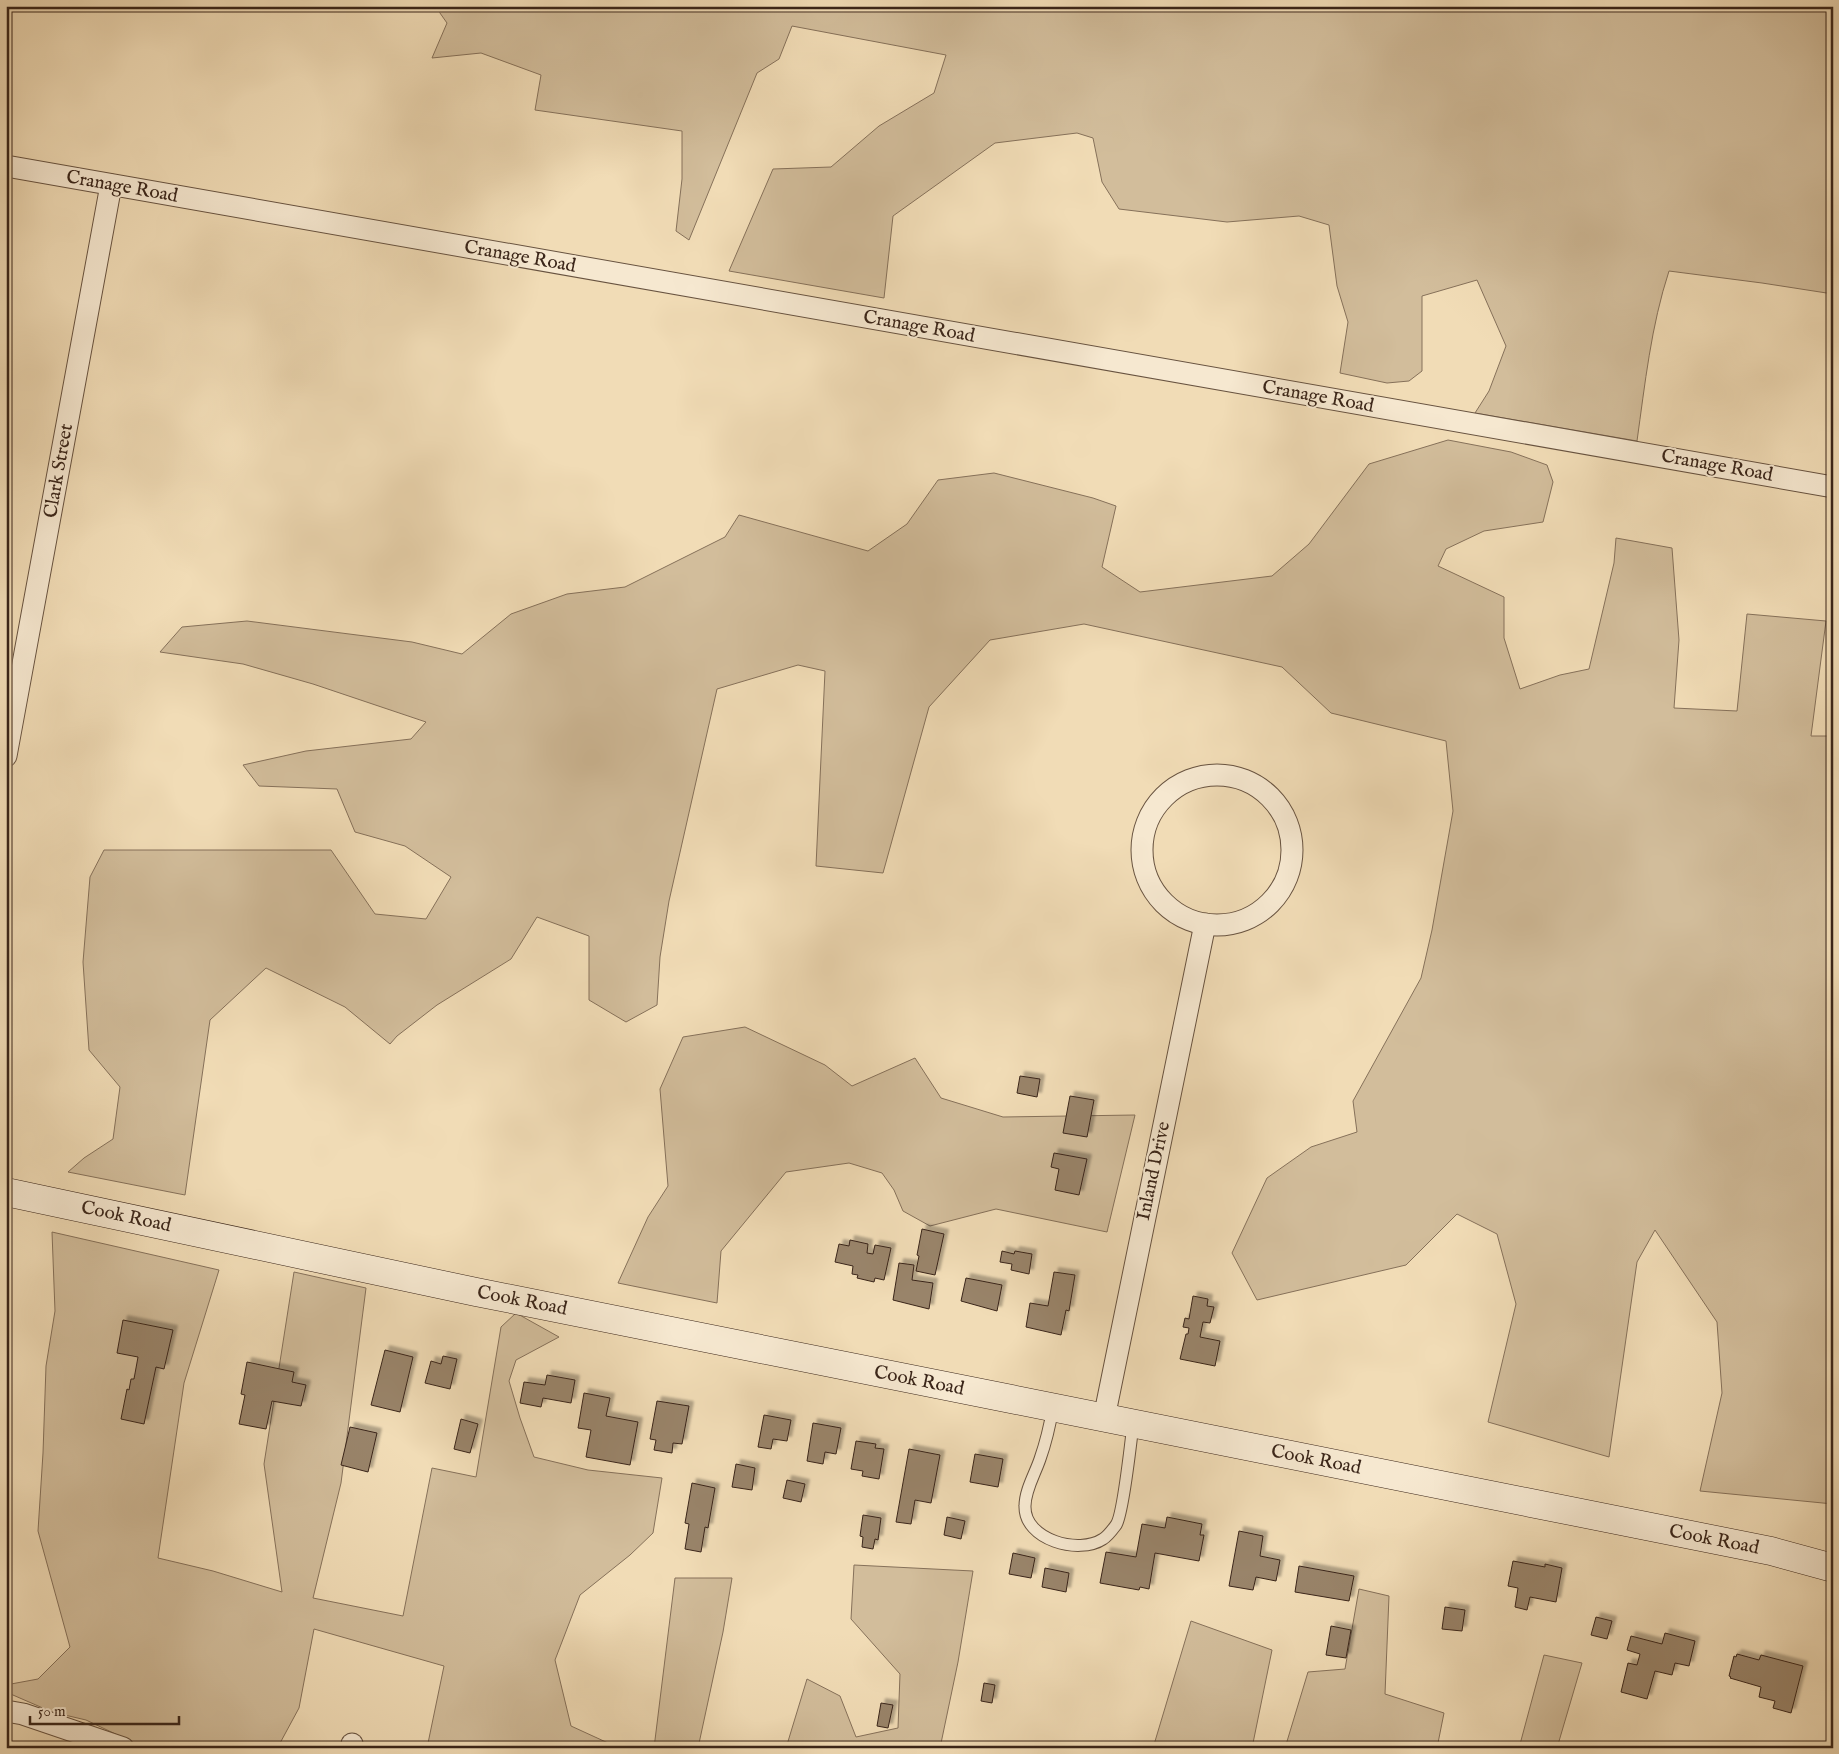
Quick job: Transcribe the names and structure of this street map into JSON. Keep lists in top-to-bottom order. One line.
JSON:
{"streets":{"street":["Cranage Road","Clark Street","Inland Drive","Cook Road"]},"crossings":[["Cranage Road","Clark Street"],["Inland Drive","Cook Road"]],"scale_bar":"50 m"}
